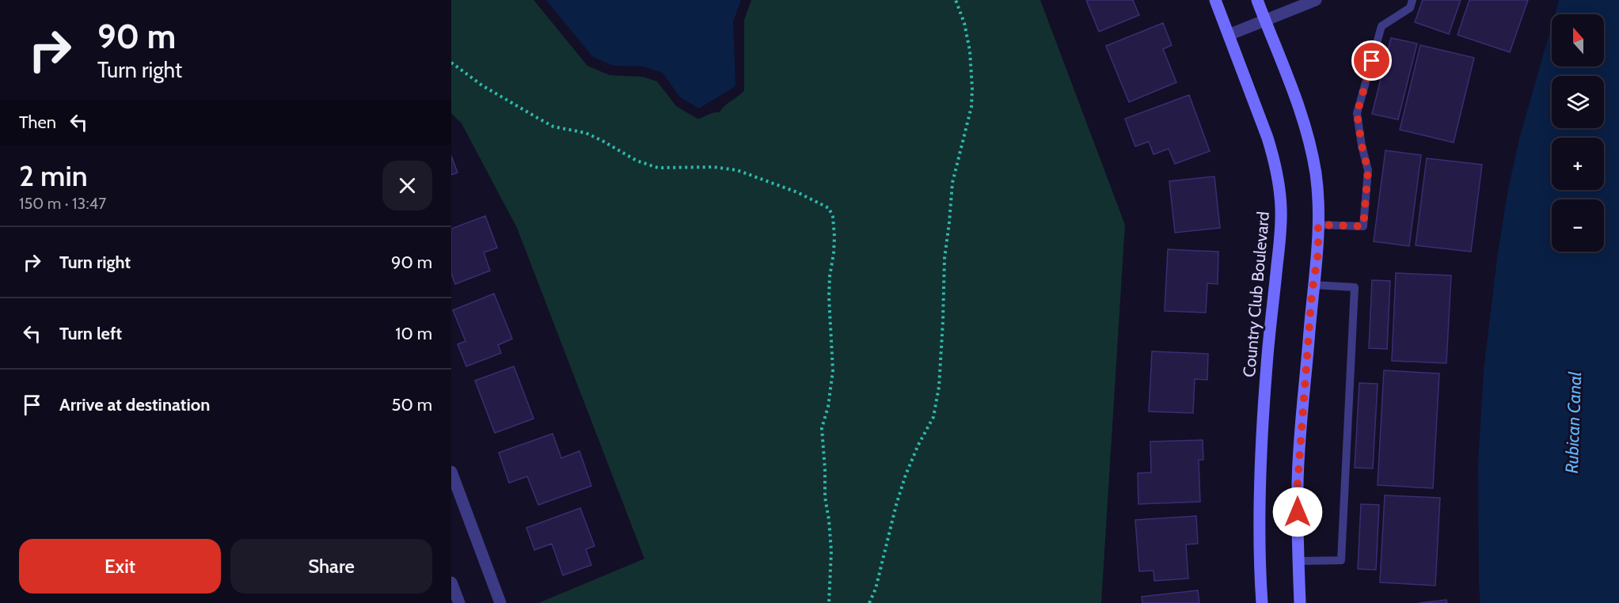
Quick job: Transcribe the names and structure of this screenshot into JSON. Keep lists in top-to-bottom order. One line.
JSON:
{"streets":{"main road":["Country Club Boulevard"]},"water":["Rubican Canal"],"north":"top","page":{"turn":["90 m","Turn right"],"map_buttons":["+","−"],"then":"Then","heading":["2 min","150 m · 13:47"],"list":[{"name":"Turn right","value":"90 m"},{"name":"Turn left","value":"10 m"},{"name":"Arrive at destination","value":"50 m"}],"buttons":["Exit","Share"]}}
